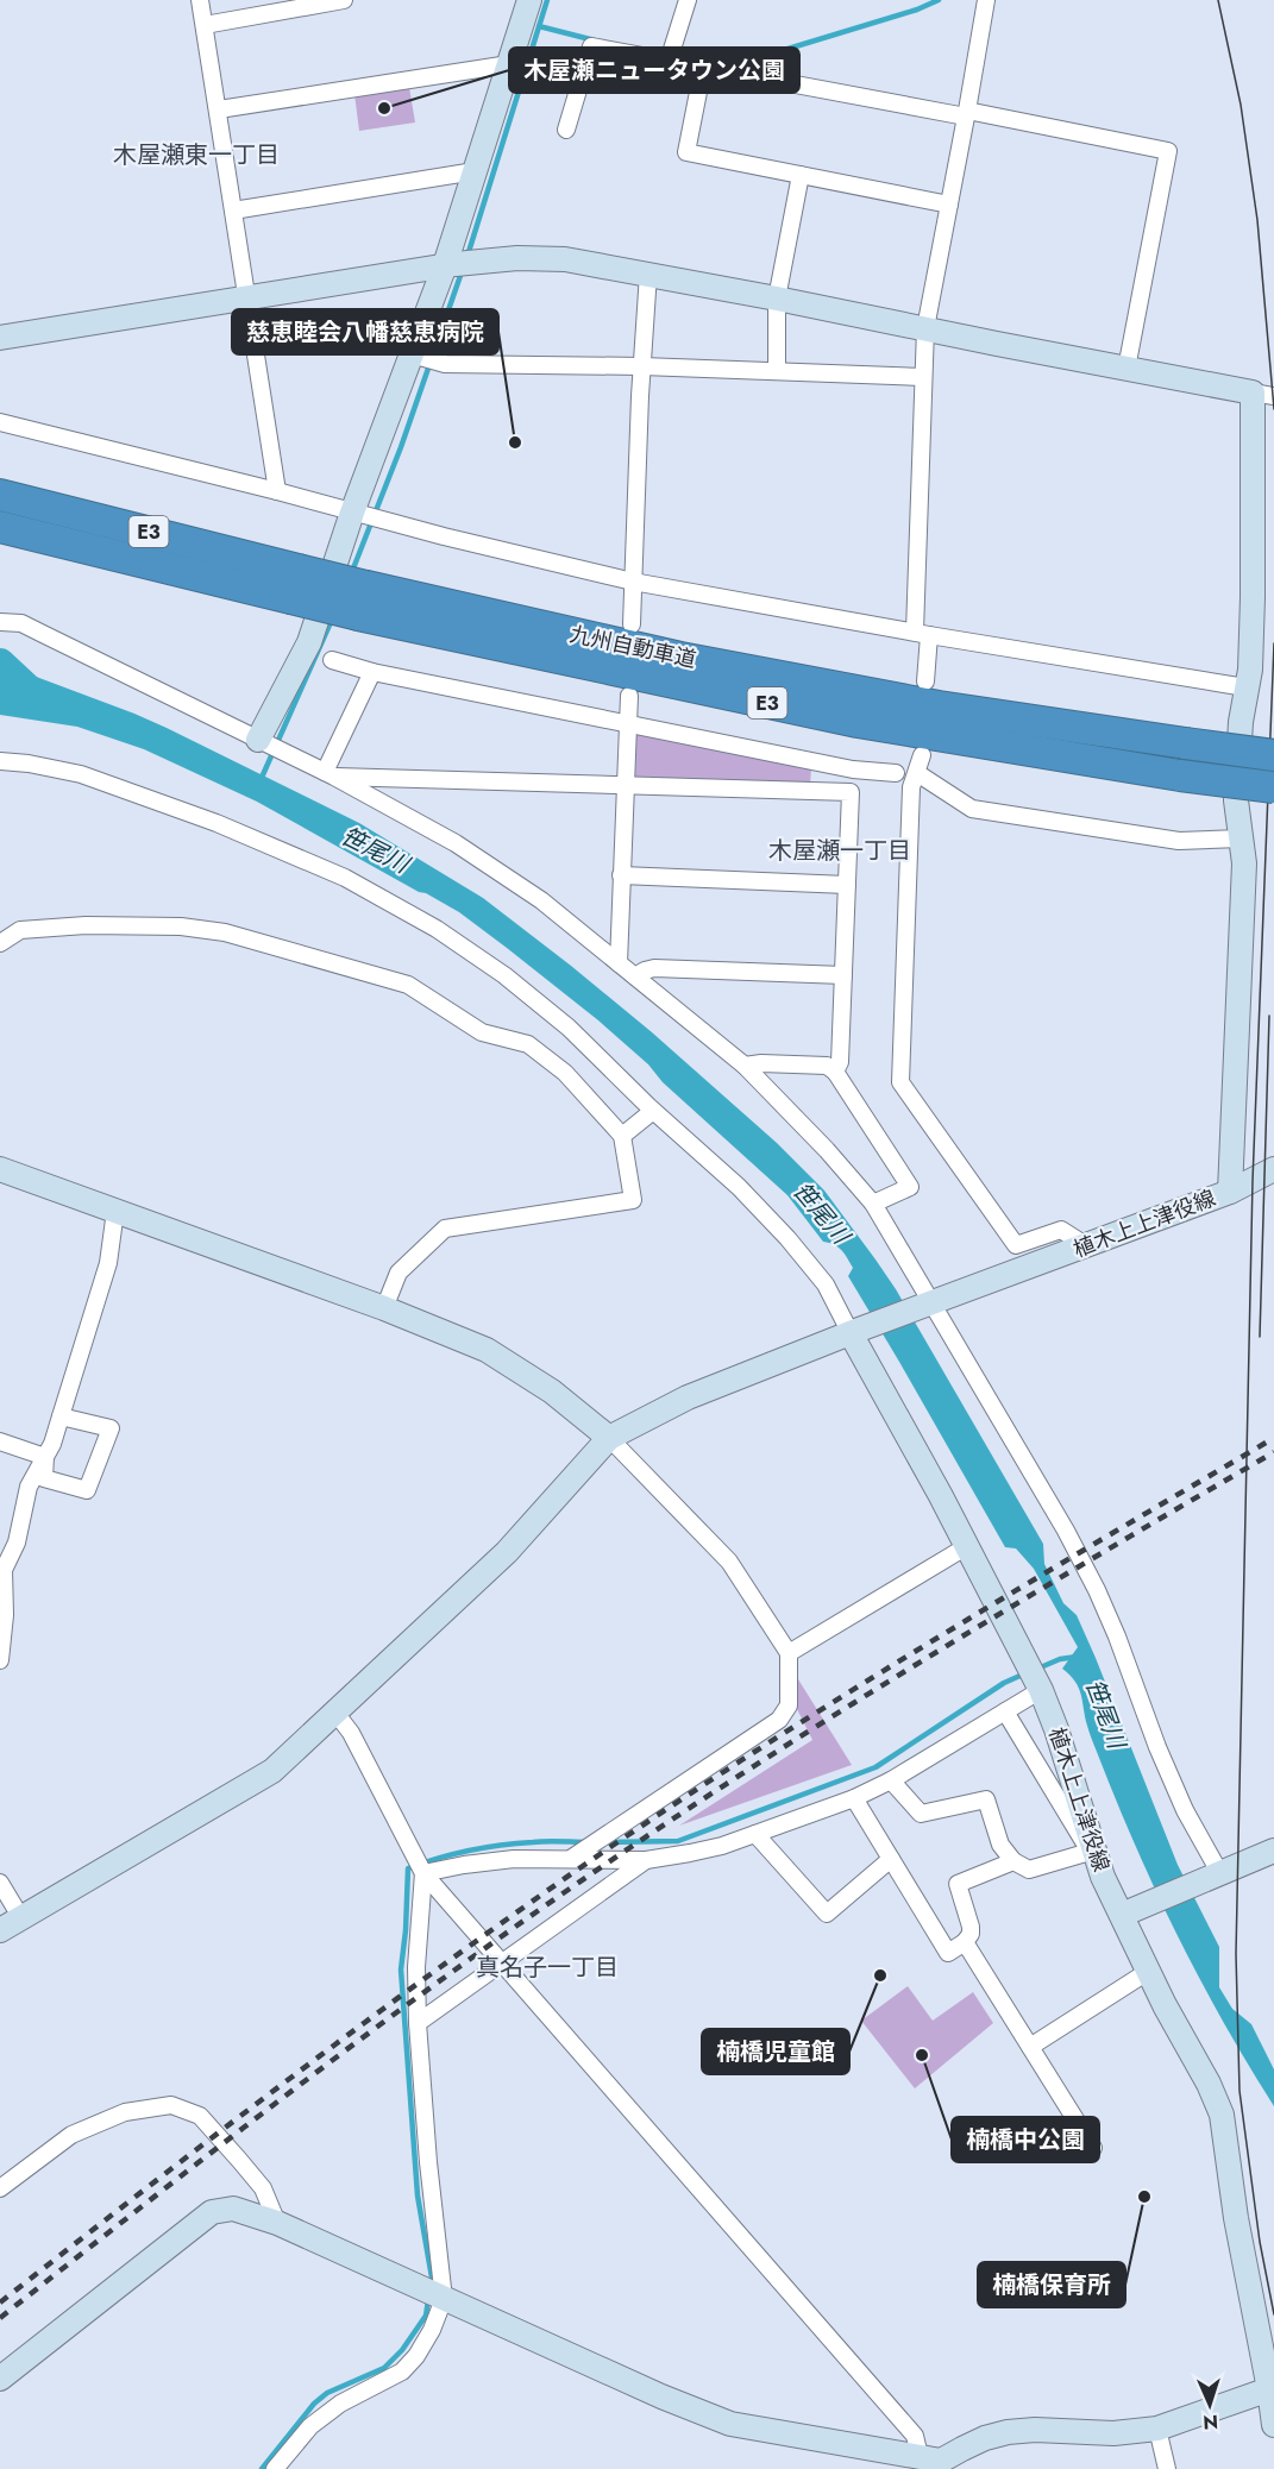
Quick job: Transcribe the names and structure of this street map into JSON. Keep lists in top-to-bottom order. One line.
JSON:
{"streets":{"highway":["E3","九州自動車道"],"street":["植木上上津役線"]},"districts":["木屋瀬東一丁目","木屋瀬一丁目","真名子一丁目"],"water":["笹尾川"],"places":["木屋瀬ニュータウン公園","慈恵睦会八幡慈恵病院","楠橋児童館","楠橋中公園","楠橋保育所"],"north":"bottom"}
